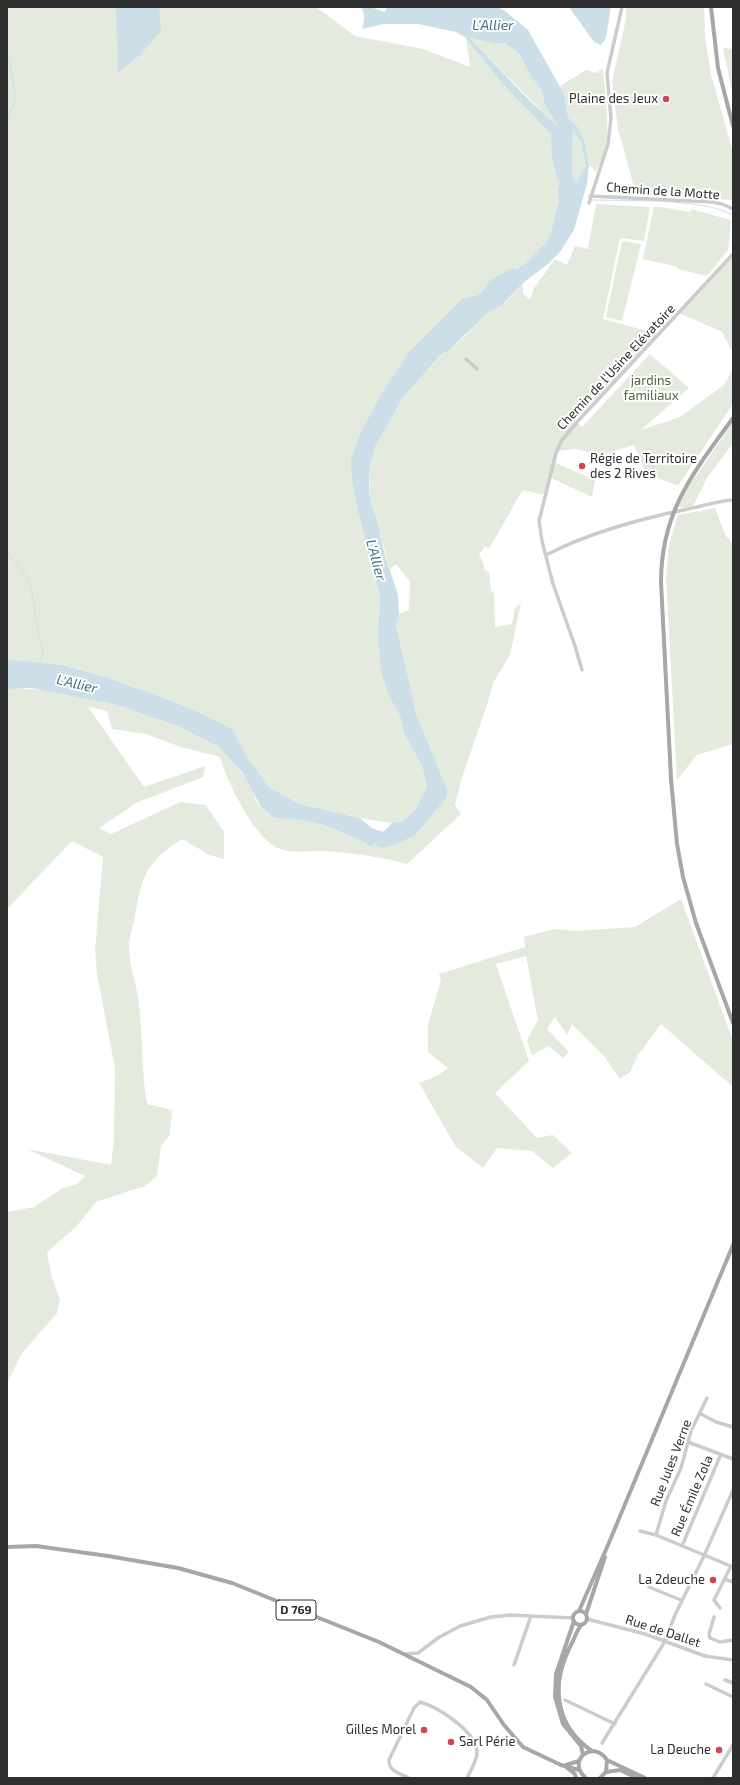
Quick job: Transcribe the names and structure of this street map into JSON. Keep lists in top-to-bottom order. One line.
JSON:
{"streets":{"main road":["D 769"],"street":["Chemin de la Motte","Chemin de l'Usine Elévatoire","Rue Jules Verne","Rue Émile Zola","Rue de Dallet"]},"water":["L'Allier"],"parks":["jardins familiaux"],"places":["Plaine des Jeux","Régie de Territoire des 2 Rives","La 2deuche","Gilles Morel","Sarl Périe","La Deuche"]}
